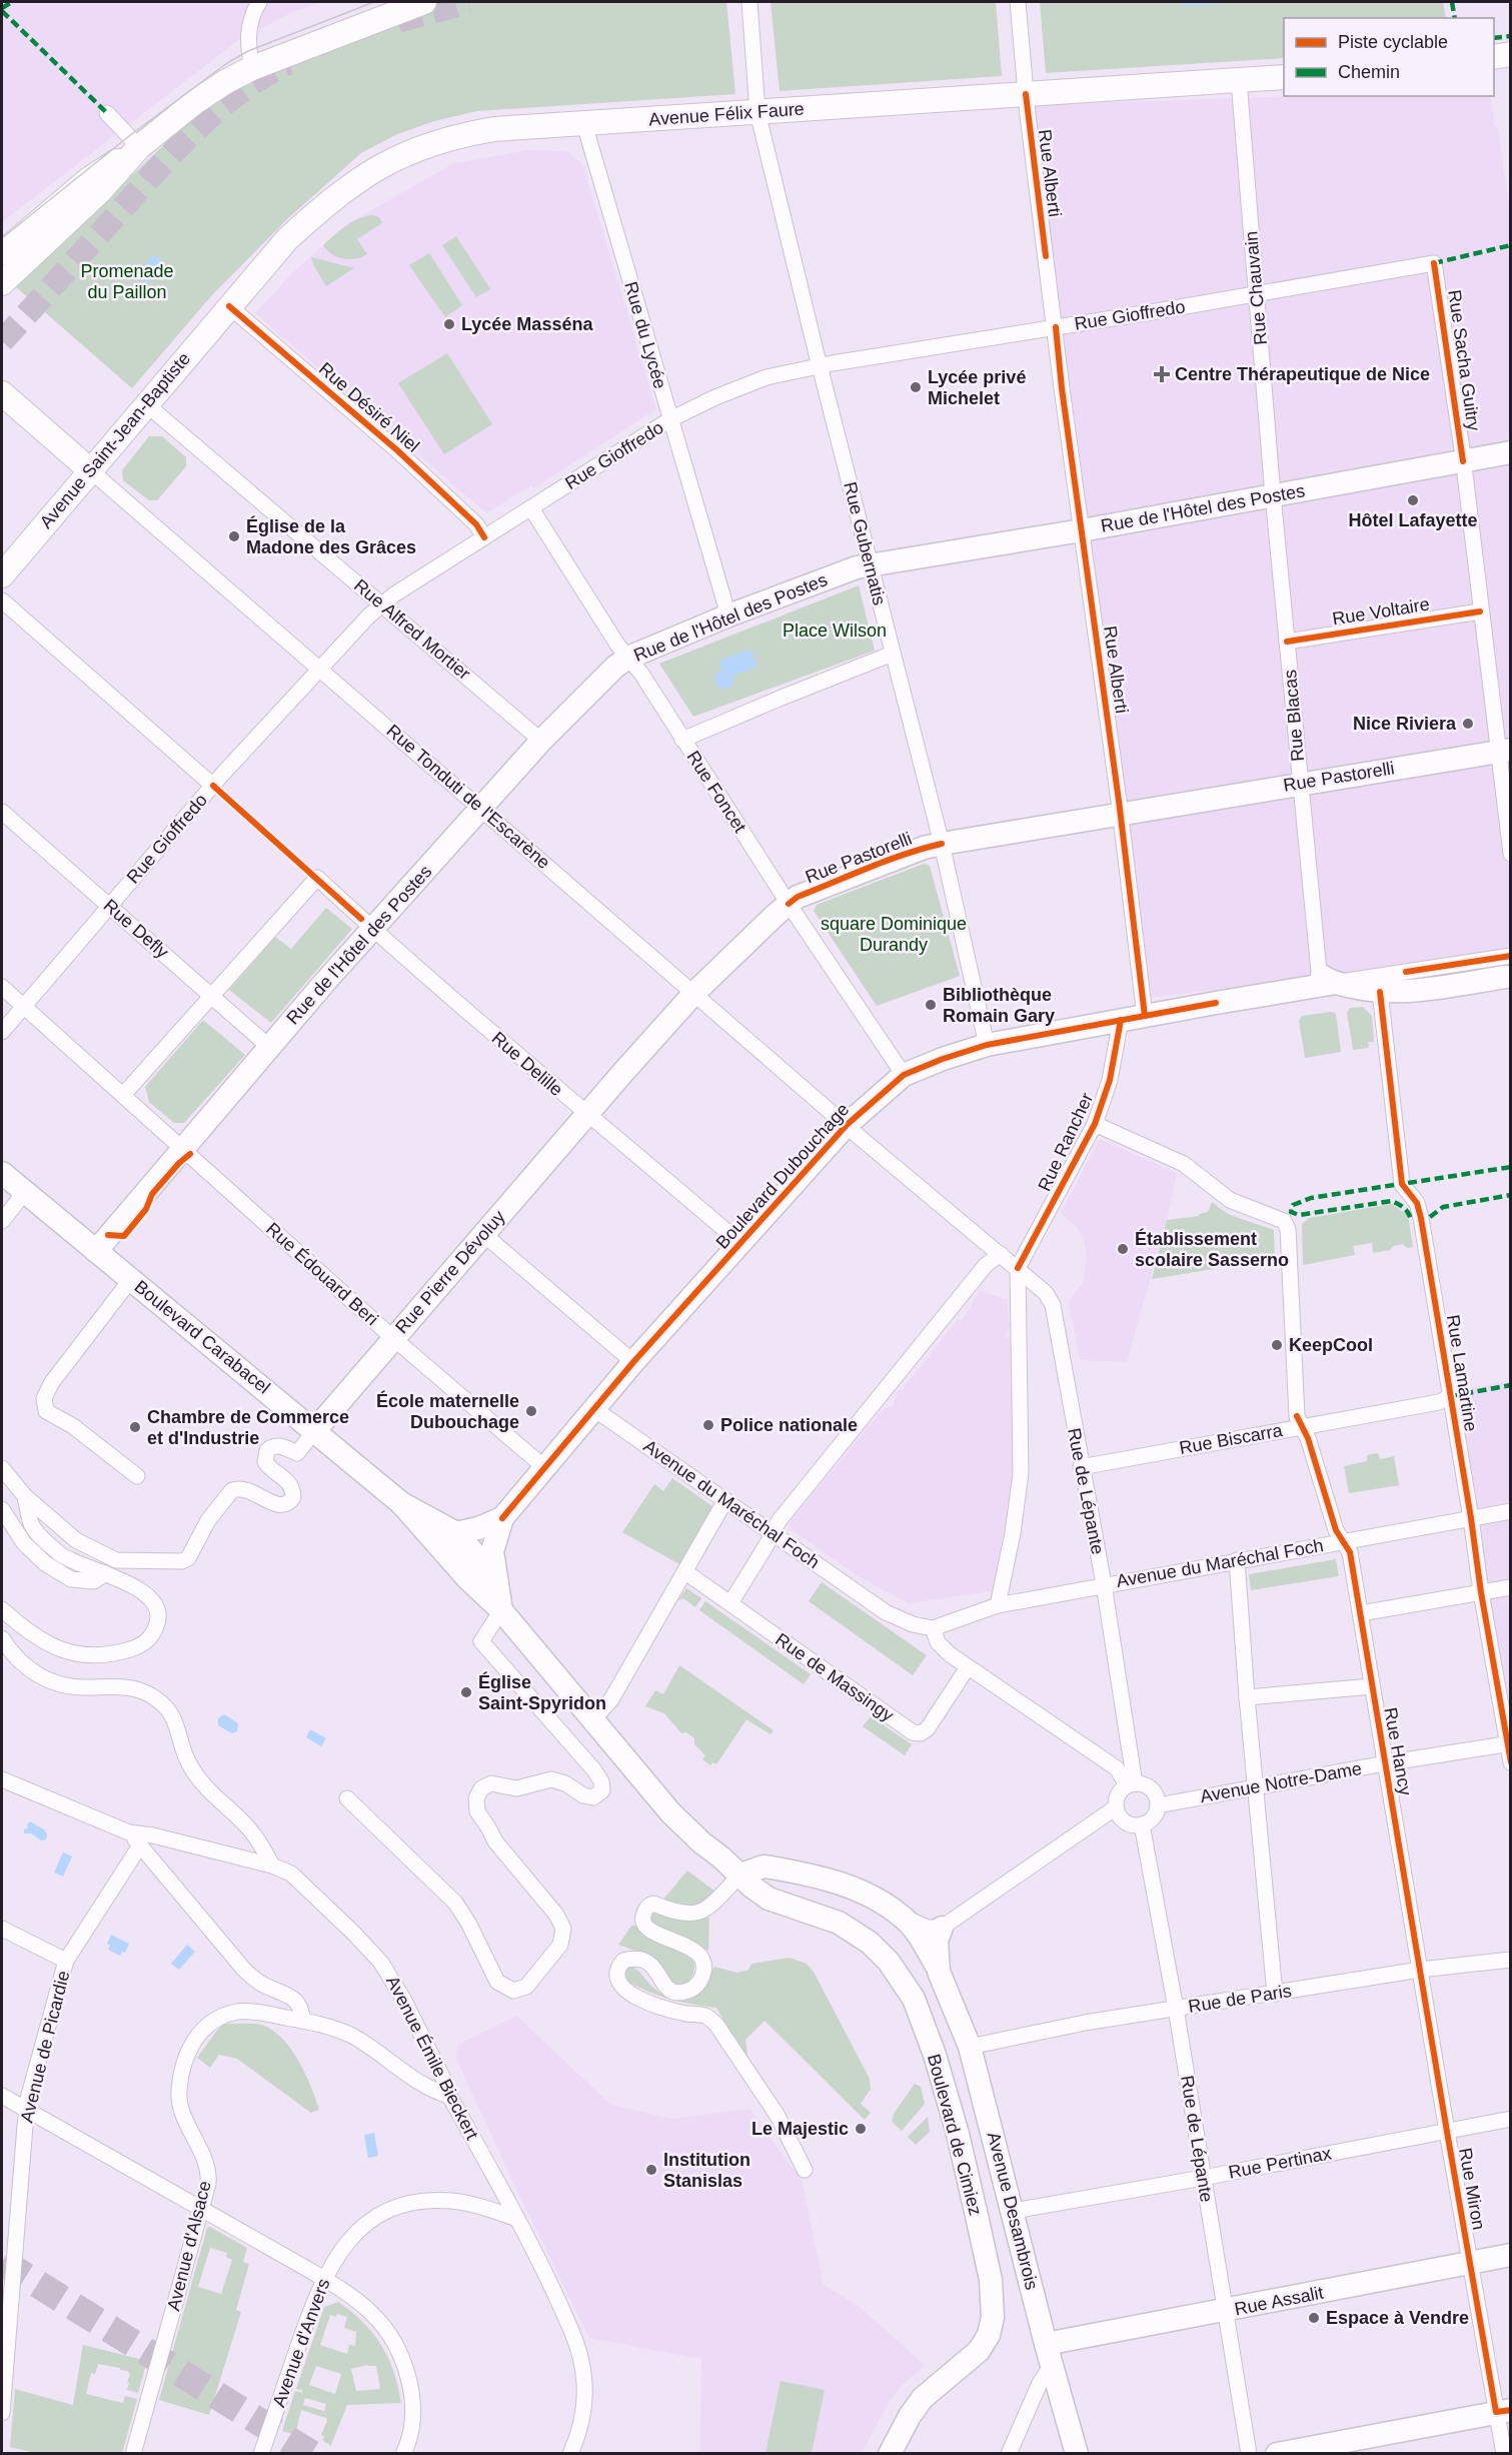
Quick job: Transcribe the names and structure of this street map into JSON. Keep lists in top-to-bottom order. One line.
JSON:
{"streets":{"main road":["Avenue Félix Faure","Avenue Saint-Jean-Baptiste","Rue de l'Hôtel des Postes","Rue Pastorelli","Boulevard Dubouchage","Rue Pierre Dévoluy","Boulevard Carabacel","Boulevard de Cimiez","Avenue Desambrois","Rue Assalit"],"street":["Rue Alberti","Rue Chauvain","Rue Gioffredo","Rue du Lycée","Rue Sacha Guitry","Rue Désiré Niel","Rue Gubernatis","Rue Voltaire","Rue Alfred Mortier","Rue Blacas","Rue Foncet","Rue Tonduti de l'Escarène","Rue Defly","Rue Delille","Rue Rancher","Rue Édouard Beri","Rue Lamartine","Rue Biscarra","Rue de Lépante","Avenue du Maréchal Foch","Rue de Massingy","Rue Hancy","Avenue Notre-Dame","Rue de Paris","Avenue de Picardie","Avenue Émile Bieckert","Rue Pertinax","Rue Miron","Avenue d'Alsace","Avenue d'Anvers"]},"crossings":[["Avenue Félix Faure","Rue Alberti"],["Avenue Félix Faure","Rue Chauvain"],["Avenue Félix Faure","Rue du Lycée"],["Avenue Félix Faure","Rue Désiré Niel"],["Avenue Félix Faure","Avenue Saint-Jean-Baptiste"],["Avenue Félix Faure","Rue Gubernatis"],["Rue Alberti","Rue Gioffredo"],["Rue Alberti","Rue de l'Hôtel des Postes"],["Rue Alberti","Rue Pastorelli"],["Rue Alberti","Boulevard Dubouchage"],["Rue Chauvain","Rue Gioffredo"],["Rue Chauvain","Rue de l'Hôtel des Postes"],["Rue Chauvain","Rue Blacas"],["Rue Gioffredo","Rue du Lycée"],["Rue Gioffredo","Rue Sacha Guitry"],["Rue Gioffredo","Rue Désiré Niel"],["Rue Gioffredo","Rue Gubernatis"],["Rue Gioffredo","Rue Alfred Mortier"],["Rue Gioffredo","Rue Foncet"],["Rue Gioffredo","Rue Tonduti de l'Escarène"],["Rue Gioffredo","Rue Defly"],["Rue Gioffredo","Rue Édouard Beri"],["Rue du Lycée","Rue de l'Hôtel des Postes"],["Rue Sacha Guitry","Rue de l'Hôtel des Postes"],["Rue Sacha Guitry","Rue Voltaire"],["Rue Sacha Guitry","Rue Pastorelli"],["Rue Désiré Niel","Avenue Saint-Jean-Baptiste"],["Avenue Saint-Jean-Baptiste","Rue Alfred Mortier"],["Avenue Saint-Jean-Baptiste","Rue Tonduti de l'Escarène"],["Rue de l'Hôtel des Postes","Rue Gubernatis"],["Rue de l'Hôtel des Postes","Rue Alfred Mortier"],["Rue de l'Hôtel des Postes","Rue Blacas"],["Rue de l'Hôtel des Postes","Rue Foncet"],["Rue de l'Hôtel des Postes","Rue Tonduti de l'Escarène"],["Rue de l'Hôtel des Postes","Rue Defly"],["Rue de l'Hôtel des Postes","Rue Delille"],["Rue de l'Hôtel des Postes","Rue Édouard Beri"],["Rue de l'Hôtel des Postes","Boulevard Carabacel"],["Rue Gubernatis","Rue Pastorelli"],["Rue Gubernatis","Boulevard Dubouchage"],["Rue Voltaire","Rue Blacas"],["Rue Blacas","Rue Pastorelli"],["Rue Blacas","Boulevard Dubouchage"],["Rue Pastorelli","Rue Foncet"],["Rue Pastorelli","Rue Tonduti de l'Escarène"],["Rue Pastorelli","Rue Delille"],["Rue Pastorelli","Rue Pierre Dévoluy"],["Rue Foncet","Boulevard Dubouchage"],["Rue Tonduti de l'Escarène","Rue Rancher"],["Rue Tonduti de l'Escarène","Boulevard Dubouchage"],["Rue Tonduti de l'Escarène","Rue de Lépante"],["Rue Defly","Rue Delille"],["Rue Delille","Boulevard Dubouchage"],["Rue Delille","Rue Pierre Dévoluy"],["Rue Rancher","Boulevard Dubouchage"],["Rue Rancher","Rue Hancy"],["Boulevard Dubouchage","Rue Édouard Beri"],["Boulevard Dubouchage","Boulevard Carabacel"],["Boulevard Dubouchage","Rue Lamartine"],["Boulevard Dubouchage","Avenue du Maréchal Foch"],["Rue Pierre Dévoluy","Rue Édouard Beri"],["Rue Pierre Dévoluy","Boulevard Carabacel"],["Rue Lamartine","Rue Biscarra"],["Rue Lamartine","Avenue du Maréchal Foch"],["Rue Lamartine","Avenue Notre-Dame"],["Rue Biscarra","Rue de Lépante"],["Rue Biscarra","Rue Hancy"],["Rue de Lépante","Avenue du Maréchal Foch"],["Rue de Lépante","Avenue Notre-Dame"],["Rue de Lépante","Rue de Paris"],["Rue de Lépante","Rue Pertinax"],["Rue de Lépante","Rue Assalit"],["Avenue du Maréchal Foch","Rue Hancy"],["Rue Hancy","Avenue Notre-Dame"],["Rue Hancy","Rue de Paris"],["Rue Hancy","Rue Miron"],["Rue de Paris","Rue Miron"],["Rue de Paris","Avenue Desambrois"],["Avenue Émile Bieckert","Avenue d'Alsace"],["Avenue Émile Bieckert","Avenue d'Anvers"],["Boulevard de Cimiez","Avenue Desambrois"],["Rue Pertinax","Rue Miron"],["Rue Pertinax","Avenue Desambrois"],["Rue Miron","Rue Assalit"],["Avenue Desambrois","Rue Assalit"]],"parks":["Promenade du Paillon","Place Wilson","square Dominique Durandy"],"places":{"other":["Lycée Masséna","Lycée privé Michelet","Hôtel Lafayette","Église de la Madone des Grâces","Nice Riviera","Bibliothèque Romain Gary","Établissement scolaire Sasserno","KeepCool","École maternelle Dubouchage","Police nationale","Chambre de Commerce et d'Industrie","Église Saint-Spyridon","Le Majestic","Institution Stanislas","Espace à Vendre"],"health":["Centre Thérapeutique de Nice"]},"legend":["Piste cyclable","Chemin"]}
